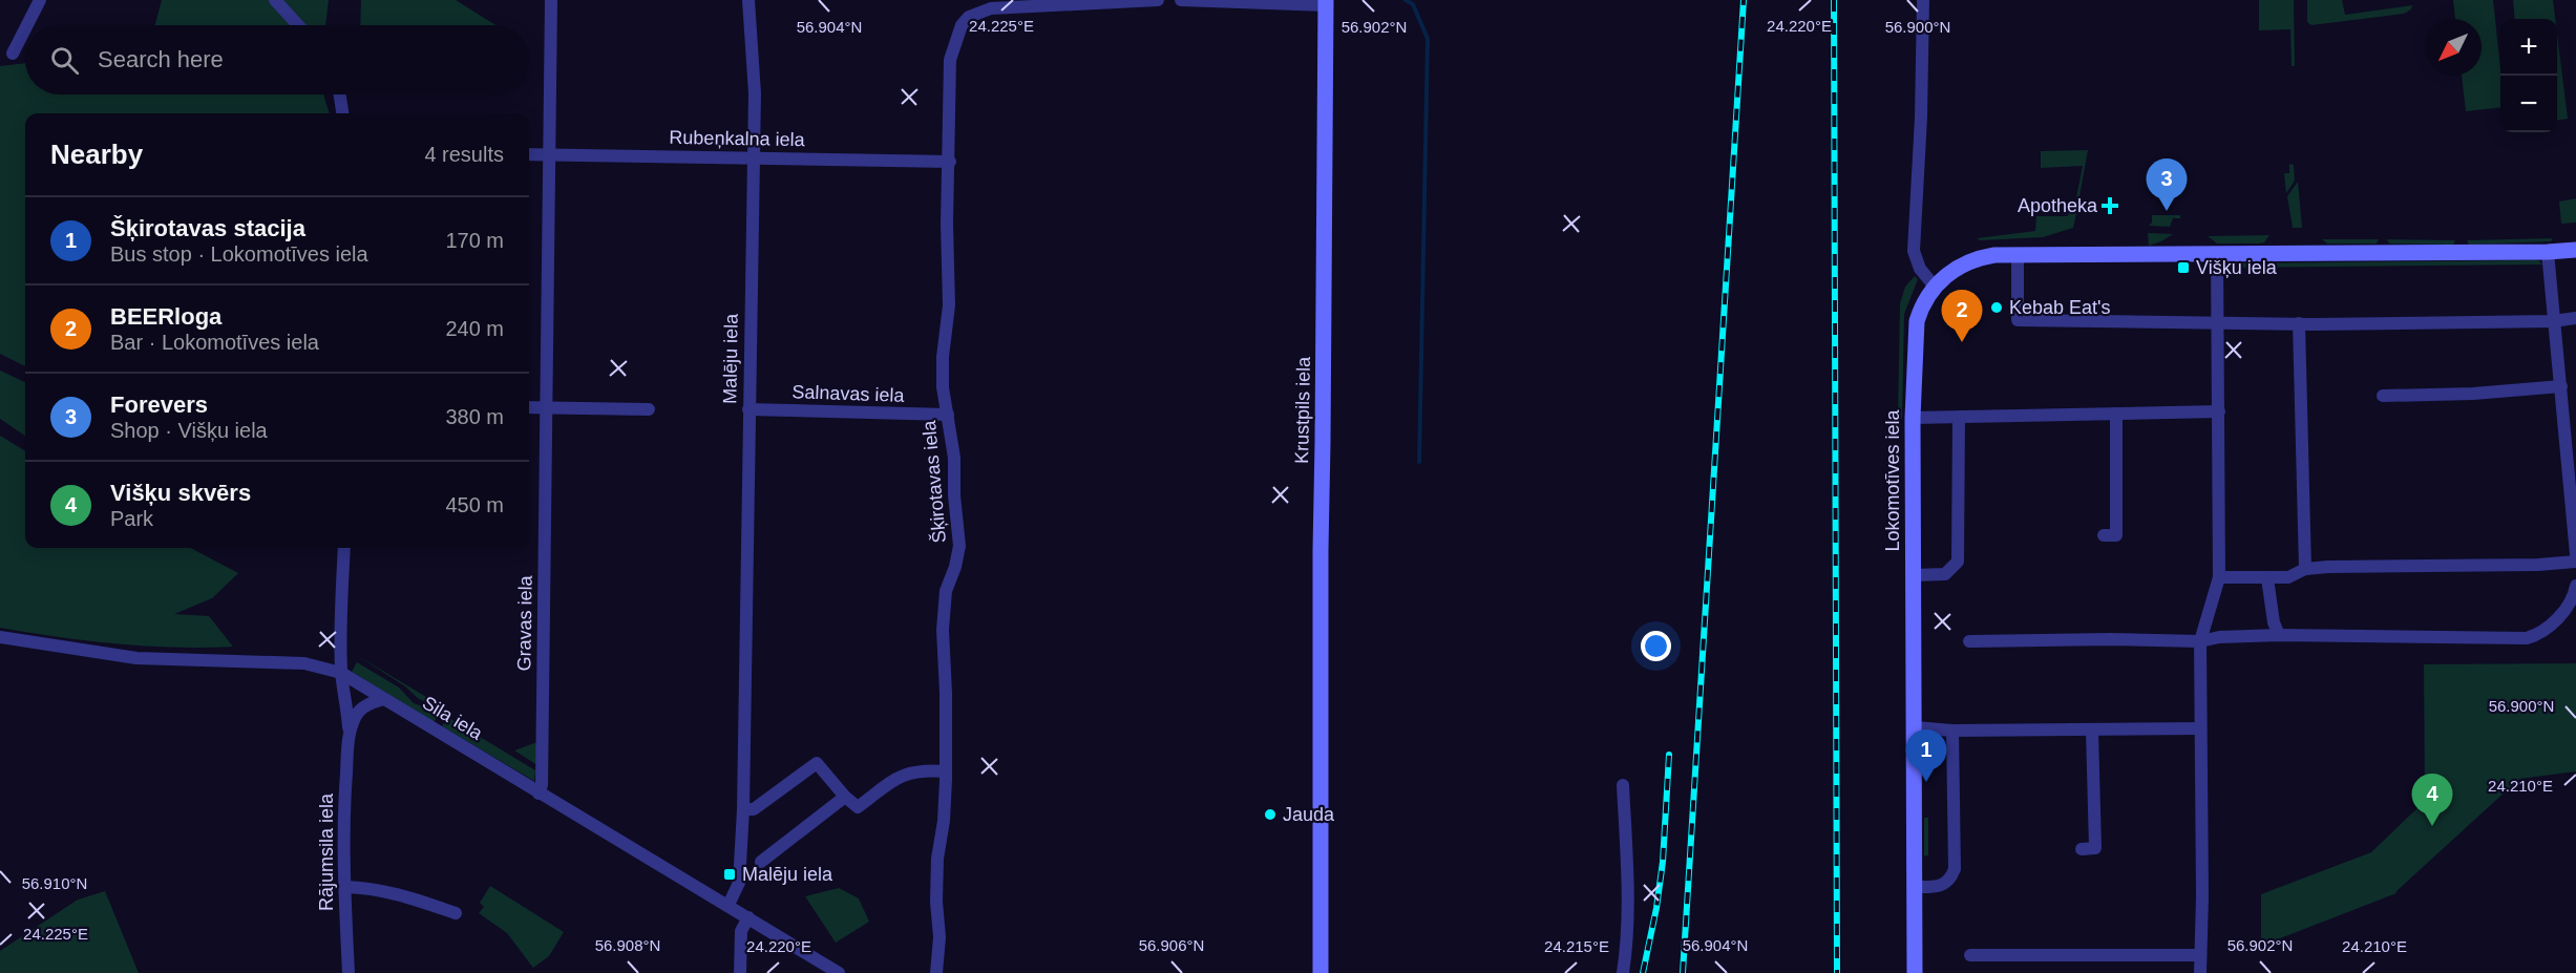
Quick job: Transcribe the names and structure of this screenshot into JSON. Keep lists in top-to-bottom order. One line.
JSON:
{"streets":{"street":["Rubeņkalna iela","Malēju iela","Salnavas iela","Krustpils iela","Lokomotīves iela","Šķirotavas iela","Gravas iela","Sila iela","Rājumsila iela"]},"crossings":[["Rubeņkalna iela","Malēju iela"],["Rubeņkalna iela","Šķirotavas iela"],["Rubeņkalna iela","Gravas iela"],["Malēju iela","Salnavas iela"],["Malēju iela","Sila iela"],["Salnavas iela","Šķirotavas iela"],["Gravas iela","Sila iela"],["Sila iela","Rājumsila iela"]],"places":{"health":["Apotheka"],"transit":["Višķu iela","Malēju iela"],"other":["Kebab Eat's","Jauda"]},"north":"bottom left","page":{"map_buttons":["+","−"],"search":"Search here","heading":["Nearby","4 results"],"pins":["3","2","1","4"],"list":[{"mark":"1","name":"Šķirotavas stacija","note":"Bus stop · Lokomotīves iela","value":"170 m"},{"mark":"2","name":"BEERloga","note":"Bar · Lokomotīves iela","value":"240 m"},{"mark":"3","name":"Forevers","note":"Shop · Višķu iela","value":"380 m"},{"mark":"4","name":"Višķu skvērs","note":"Park","value":"450 m"}]},"coordinates":["24.225°E","24.220°E","56.904°N","56.902°N","56.900°N","24.210°E","56.910°N","56.908°N","56.906°N","24.215°E"]}
